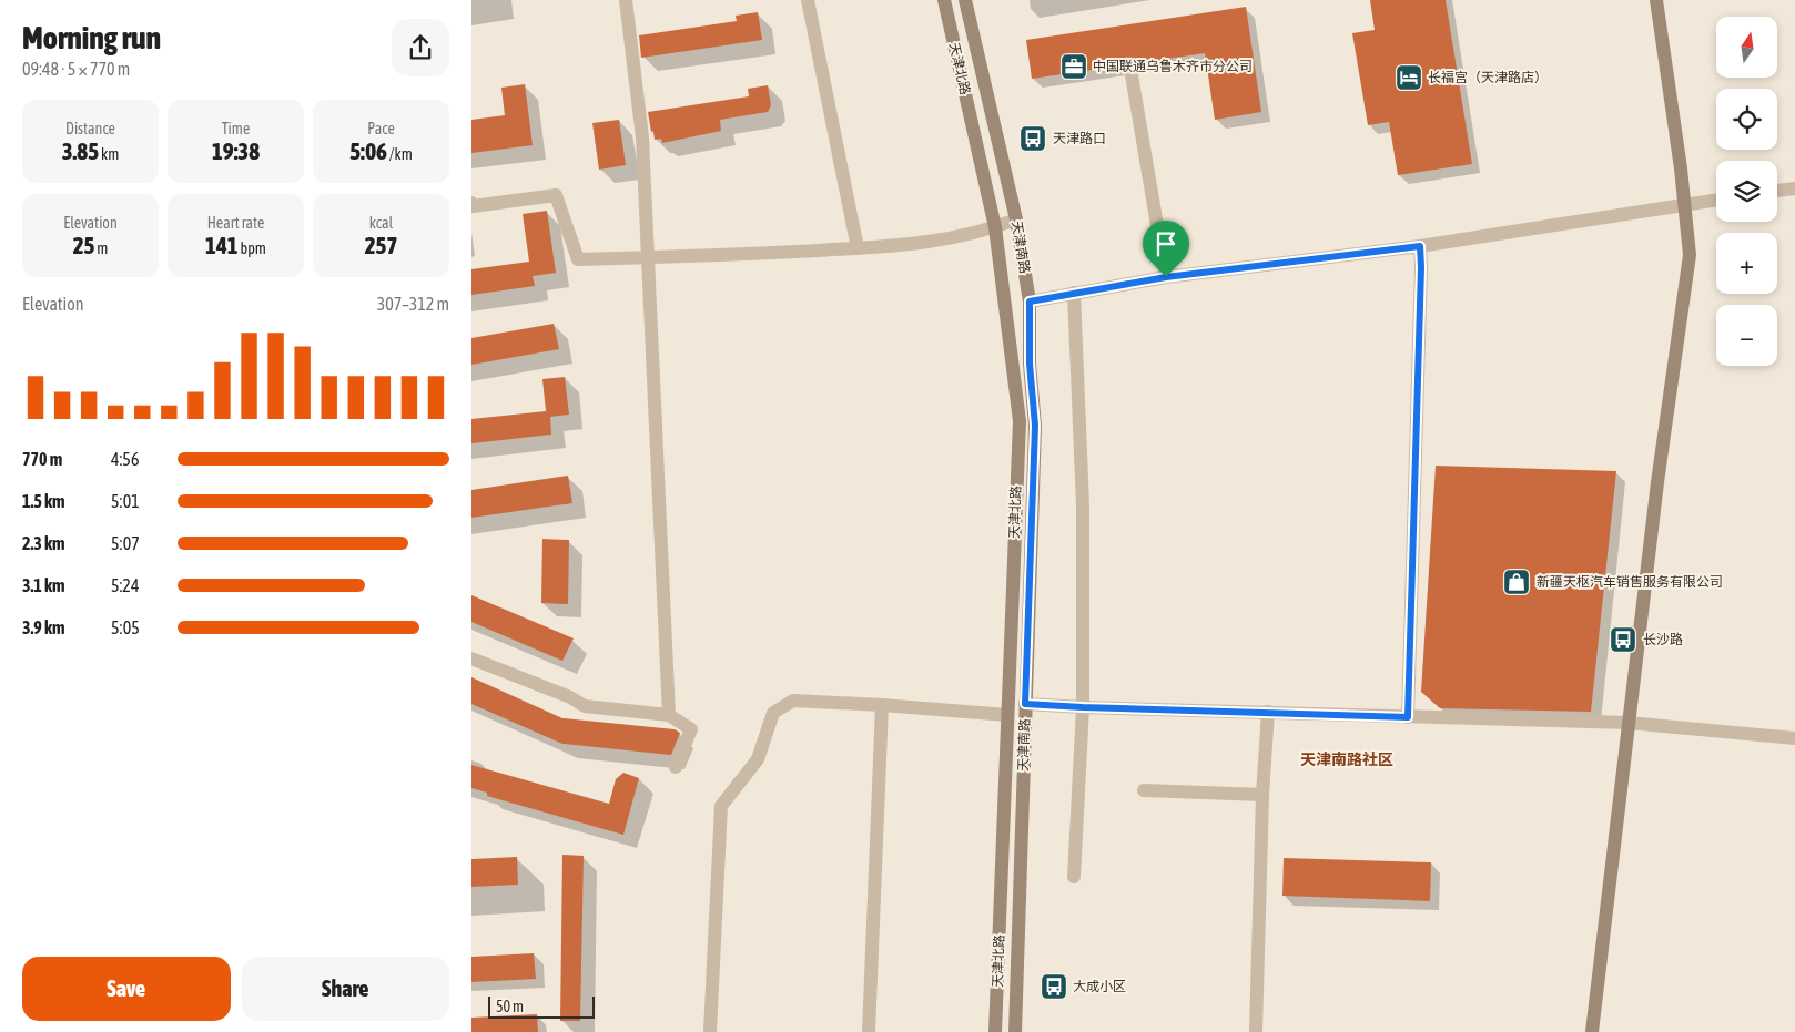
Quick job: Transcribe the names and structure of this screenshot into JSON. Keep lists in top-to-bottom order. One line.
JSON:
{"streets":{"street":["天津北路","天津南路"]},"districts":["天津南路社区"],"places":{"office":["中国联通乌鲁木齐市分公司"],"hotel":["长福宫（天津路店）"],"bus stop":["天津路口","长沙路","大成小区"],"shop":["新疆天枢汽车销售服务有限公司"]},"scale_bar":"50 m","north":"top","page":{"heading":["Morning run","09:48 · 5 × 770 m"],"map_buttons":["+","−"],"stats":[["Distance","3.85 km"],["Time","19:38"],["Pace","5:06 /km"],["Elevation","25 m"],["Heart rate","141 bpm"],["kcal","257"]],"chart":["Elevation","307–312 m"],"list":[{"name":"770 m","note":"4:56"},{"name":"1.5 km","note":"5:01"},{"name":"2.3 km","note":"5:07"},{"name":"3.1 km","note":"5:24"},{"name":"3.9 km","note":"5:05"}],"buttons":["Save","Share"],"scale":"50 m"}}
